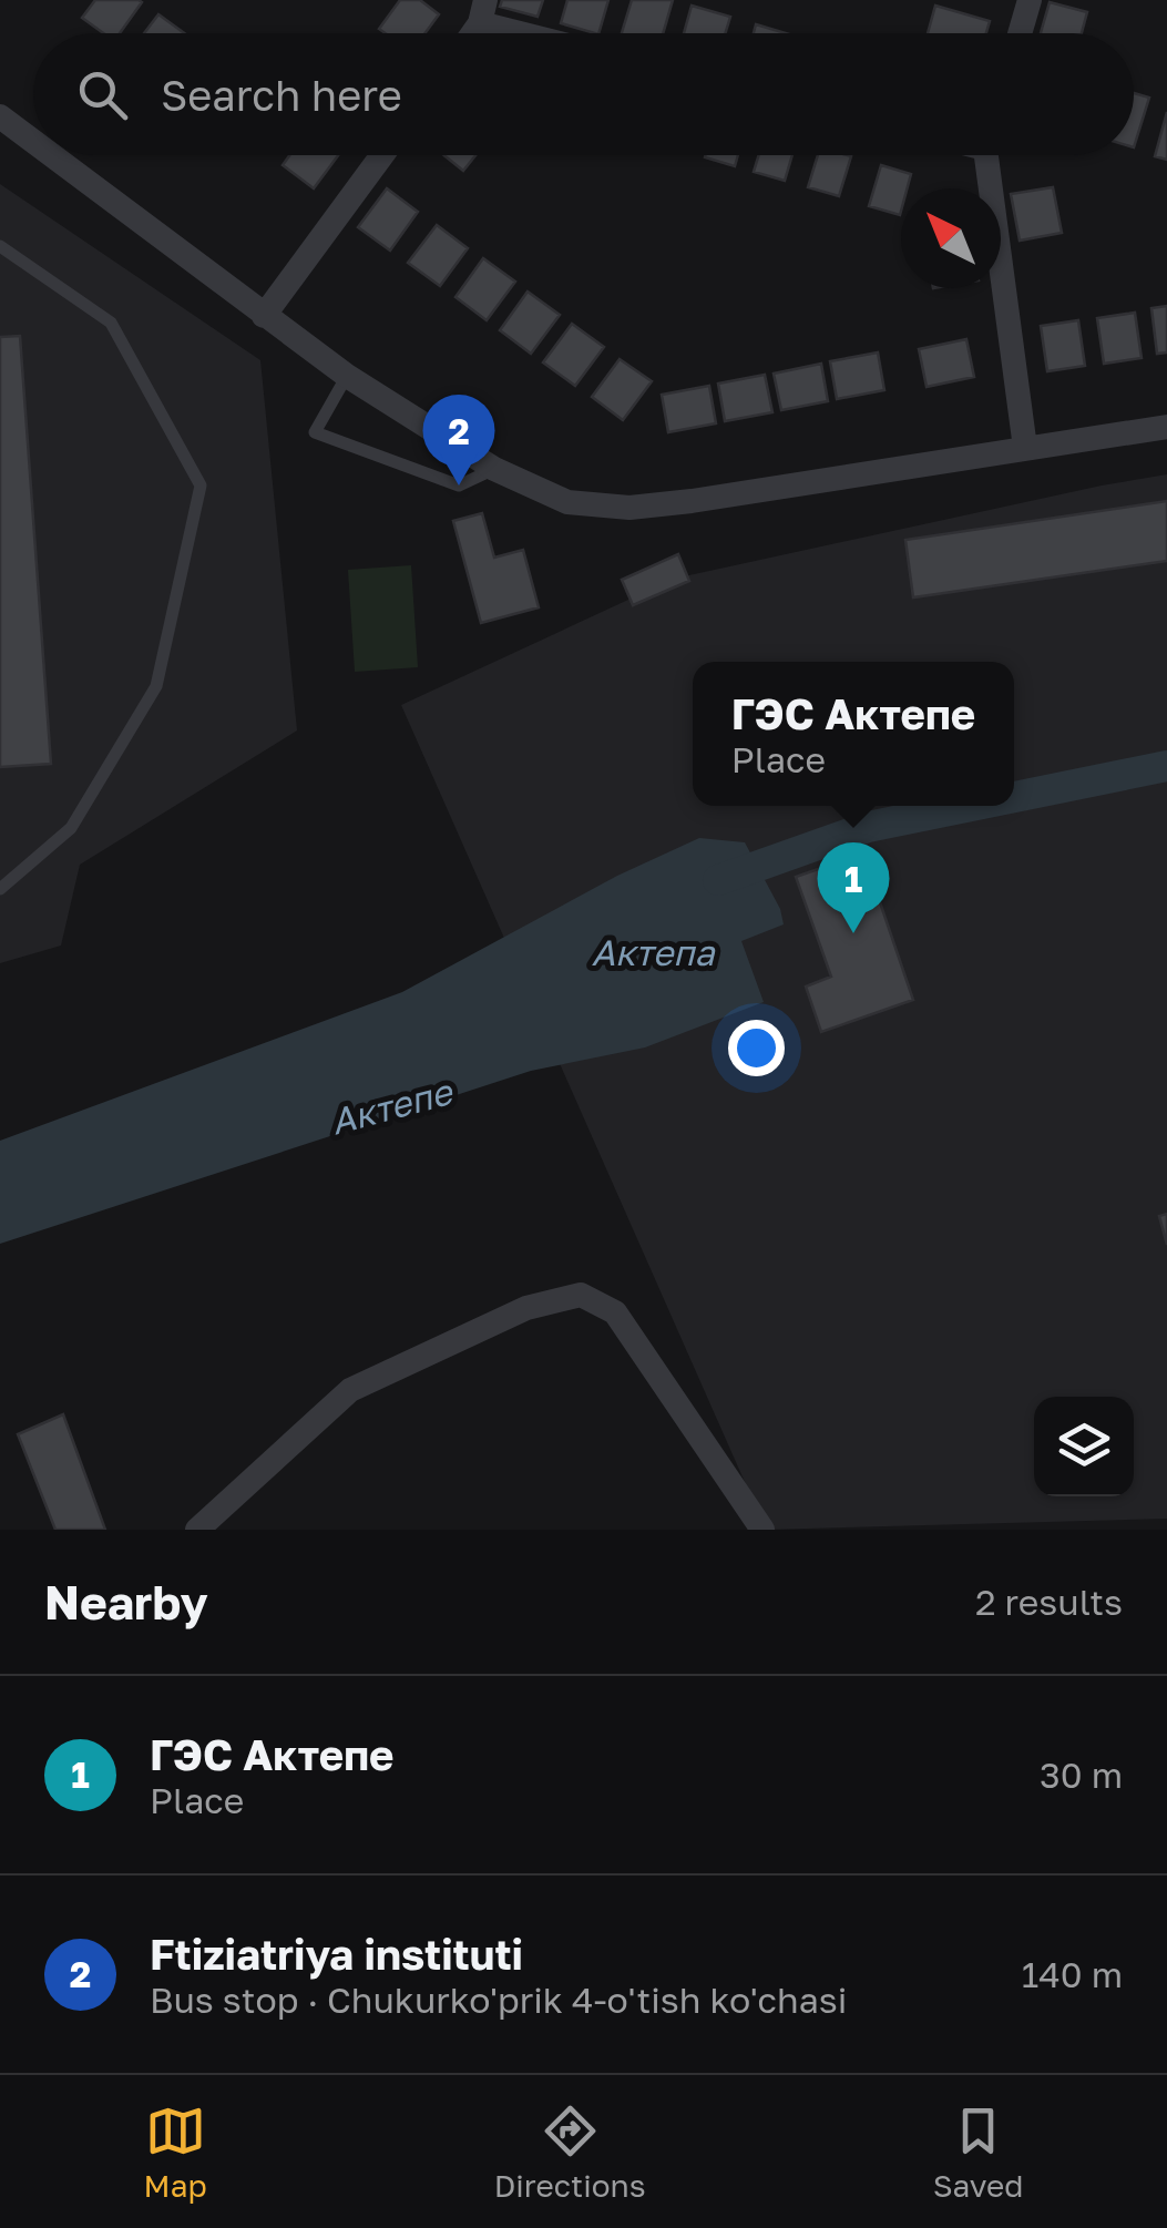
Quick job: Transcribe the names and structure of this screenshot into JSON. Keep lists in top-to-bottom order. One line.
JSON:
{"water":["Актепа","Актепе"],"north":"top left","page":{"search":"Search here","pins":["2","1"],"popup":["ГЭС Актепe","Place"],"heading":["Nearby","2 results"],"list":[{"mark":"1","name":"ГЭС Актепe","note":"Place","value":"30 m"},{"mark":"2","name":"Ftiziatriya instituti","note":"Bus stop · Chukurko'prik 4-o'tish ko'chasi","value":"140 m"}],"nav":["Map","Directions","Saved"]}}
